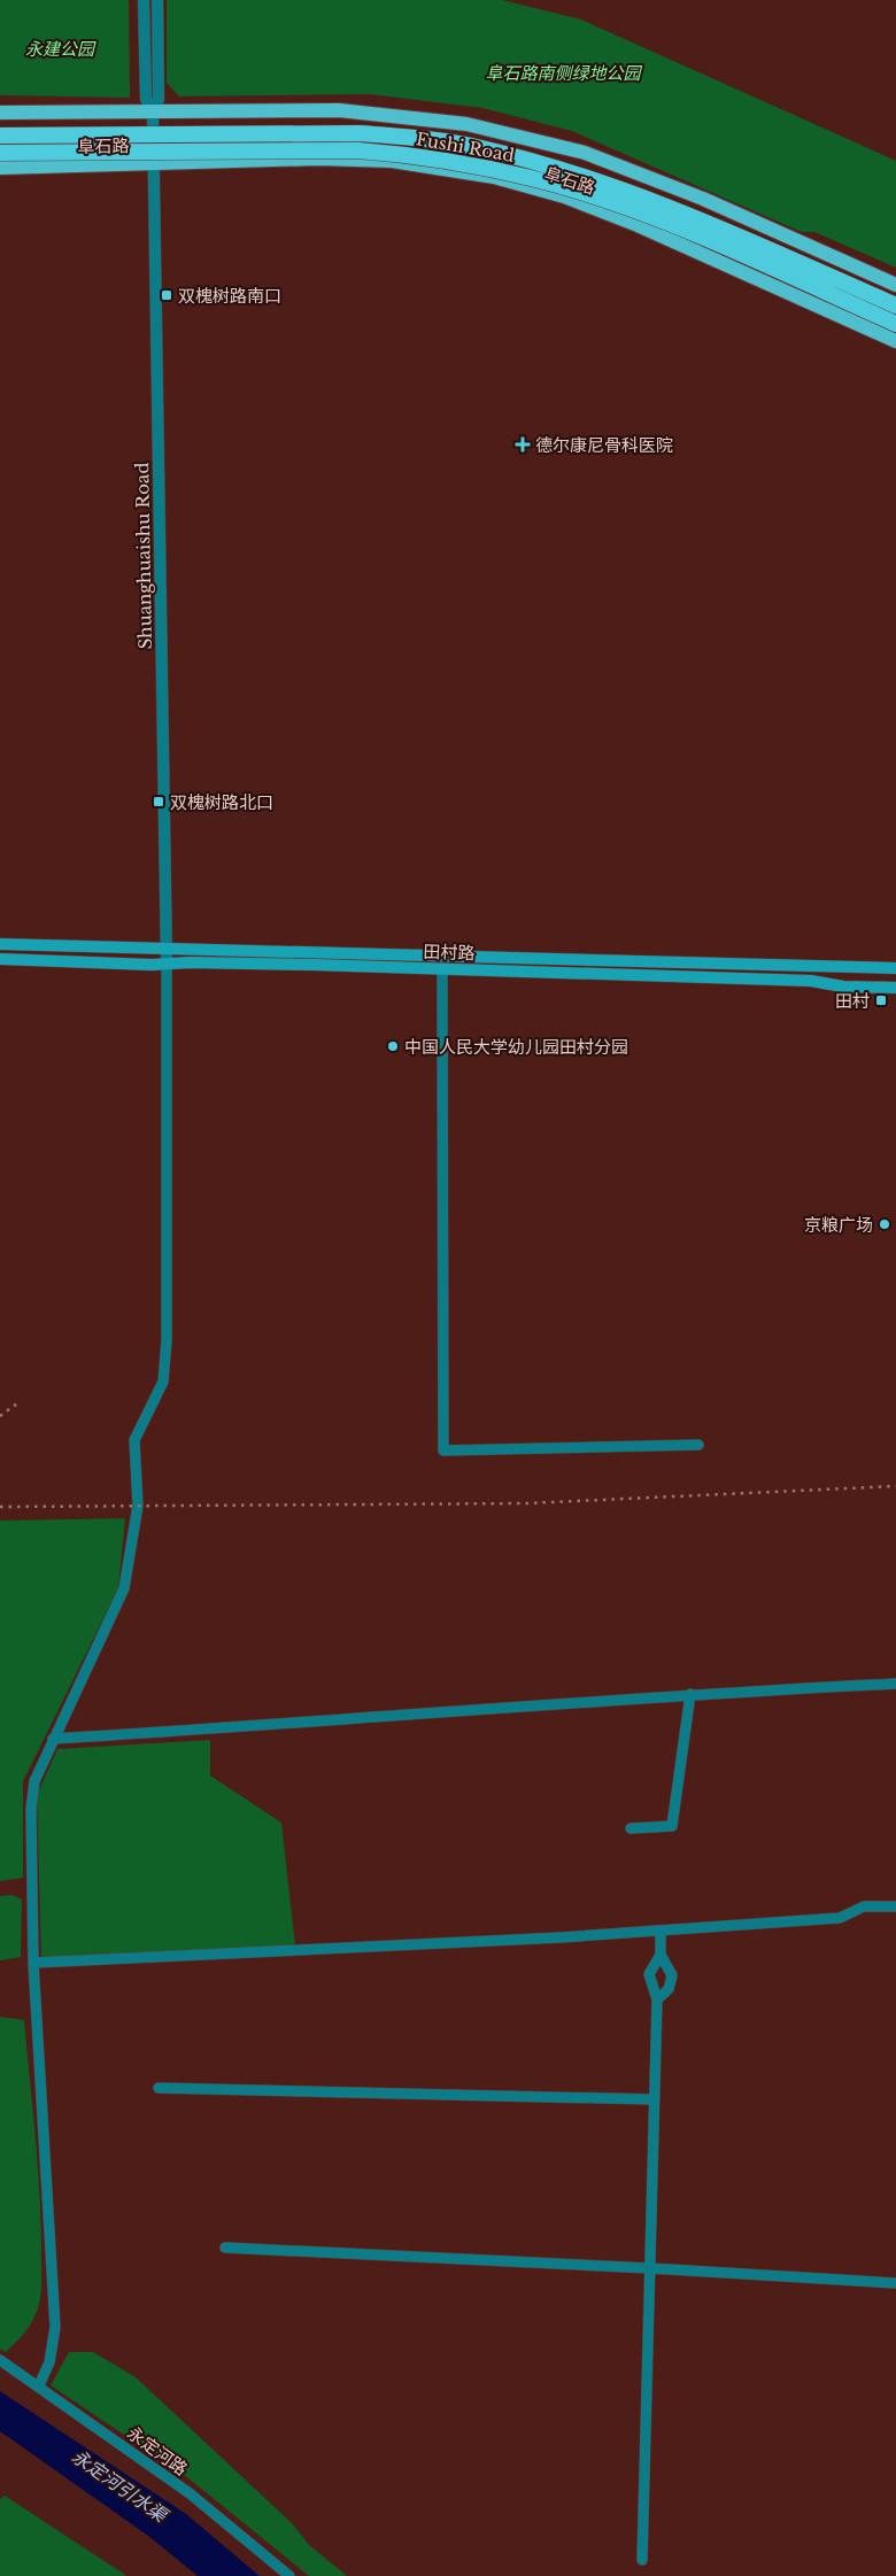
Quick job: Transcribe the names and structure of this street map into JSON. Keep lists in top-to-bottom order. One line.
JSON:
{"streets":{"highway":["Fushi Road"],"main road":["阜石路","田村路"],"street":["Shuanghuaishu Road","永定河路"]},"crossings":[["阜石路","Shuanghuaishu Road"],["Shuanghuaishu Road","田村路"]],"water":["永定河引水渠"],"parks":["永建公园","阜石路南侧绿地公园"],"places":{"transit":["双槐树路南口","双槐树路北口","田村"],"health":["德尔康尼骨科医院"],"other":["中国人民大学幼儿园田村分园","京粮广场"]}}
